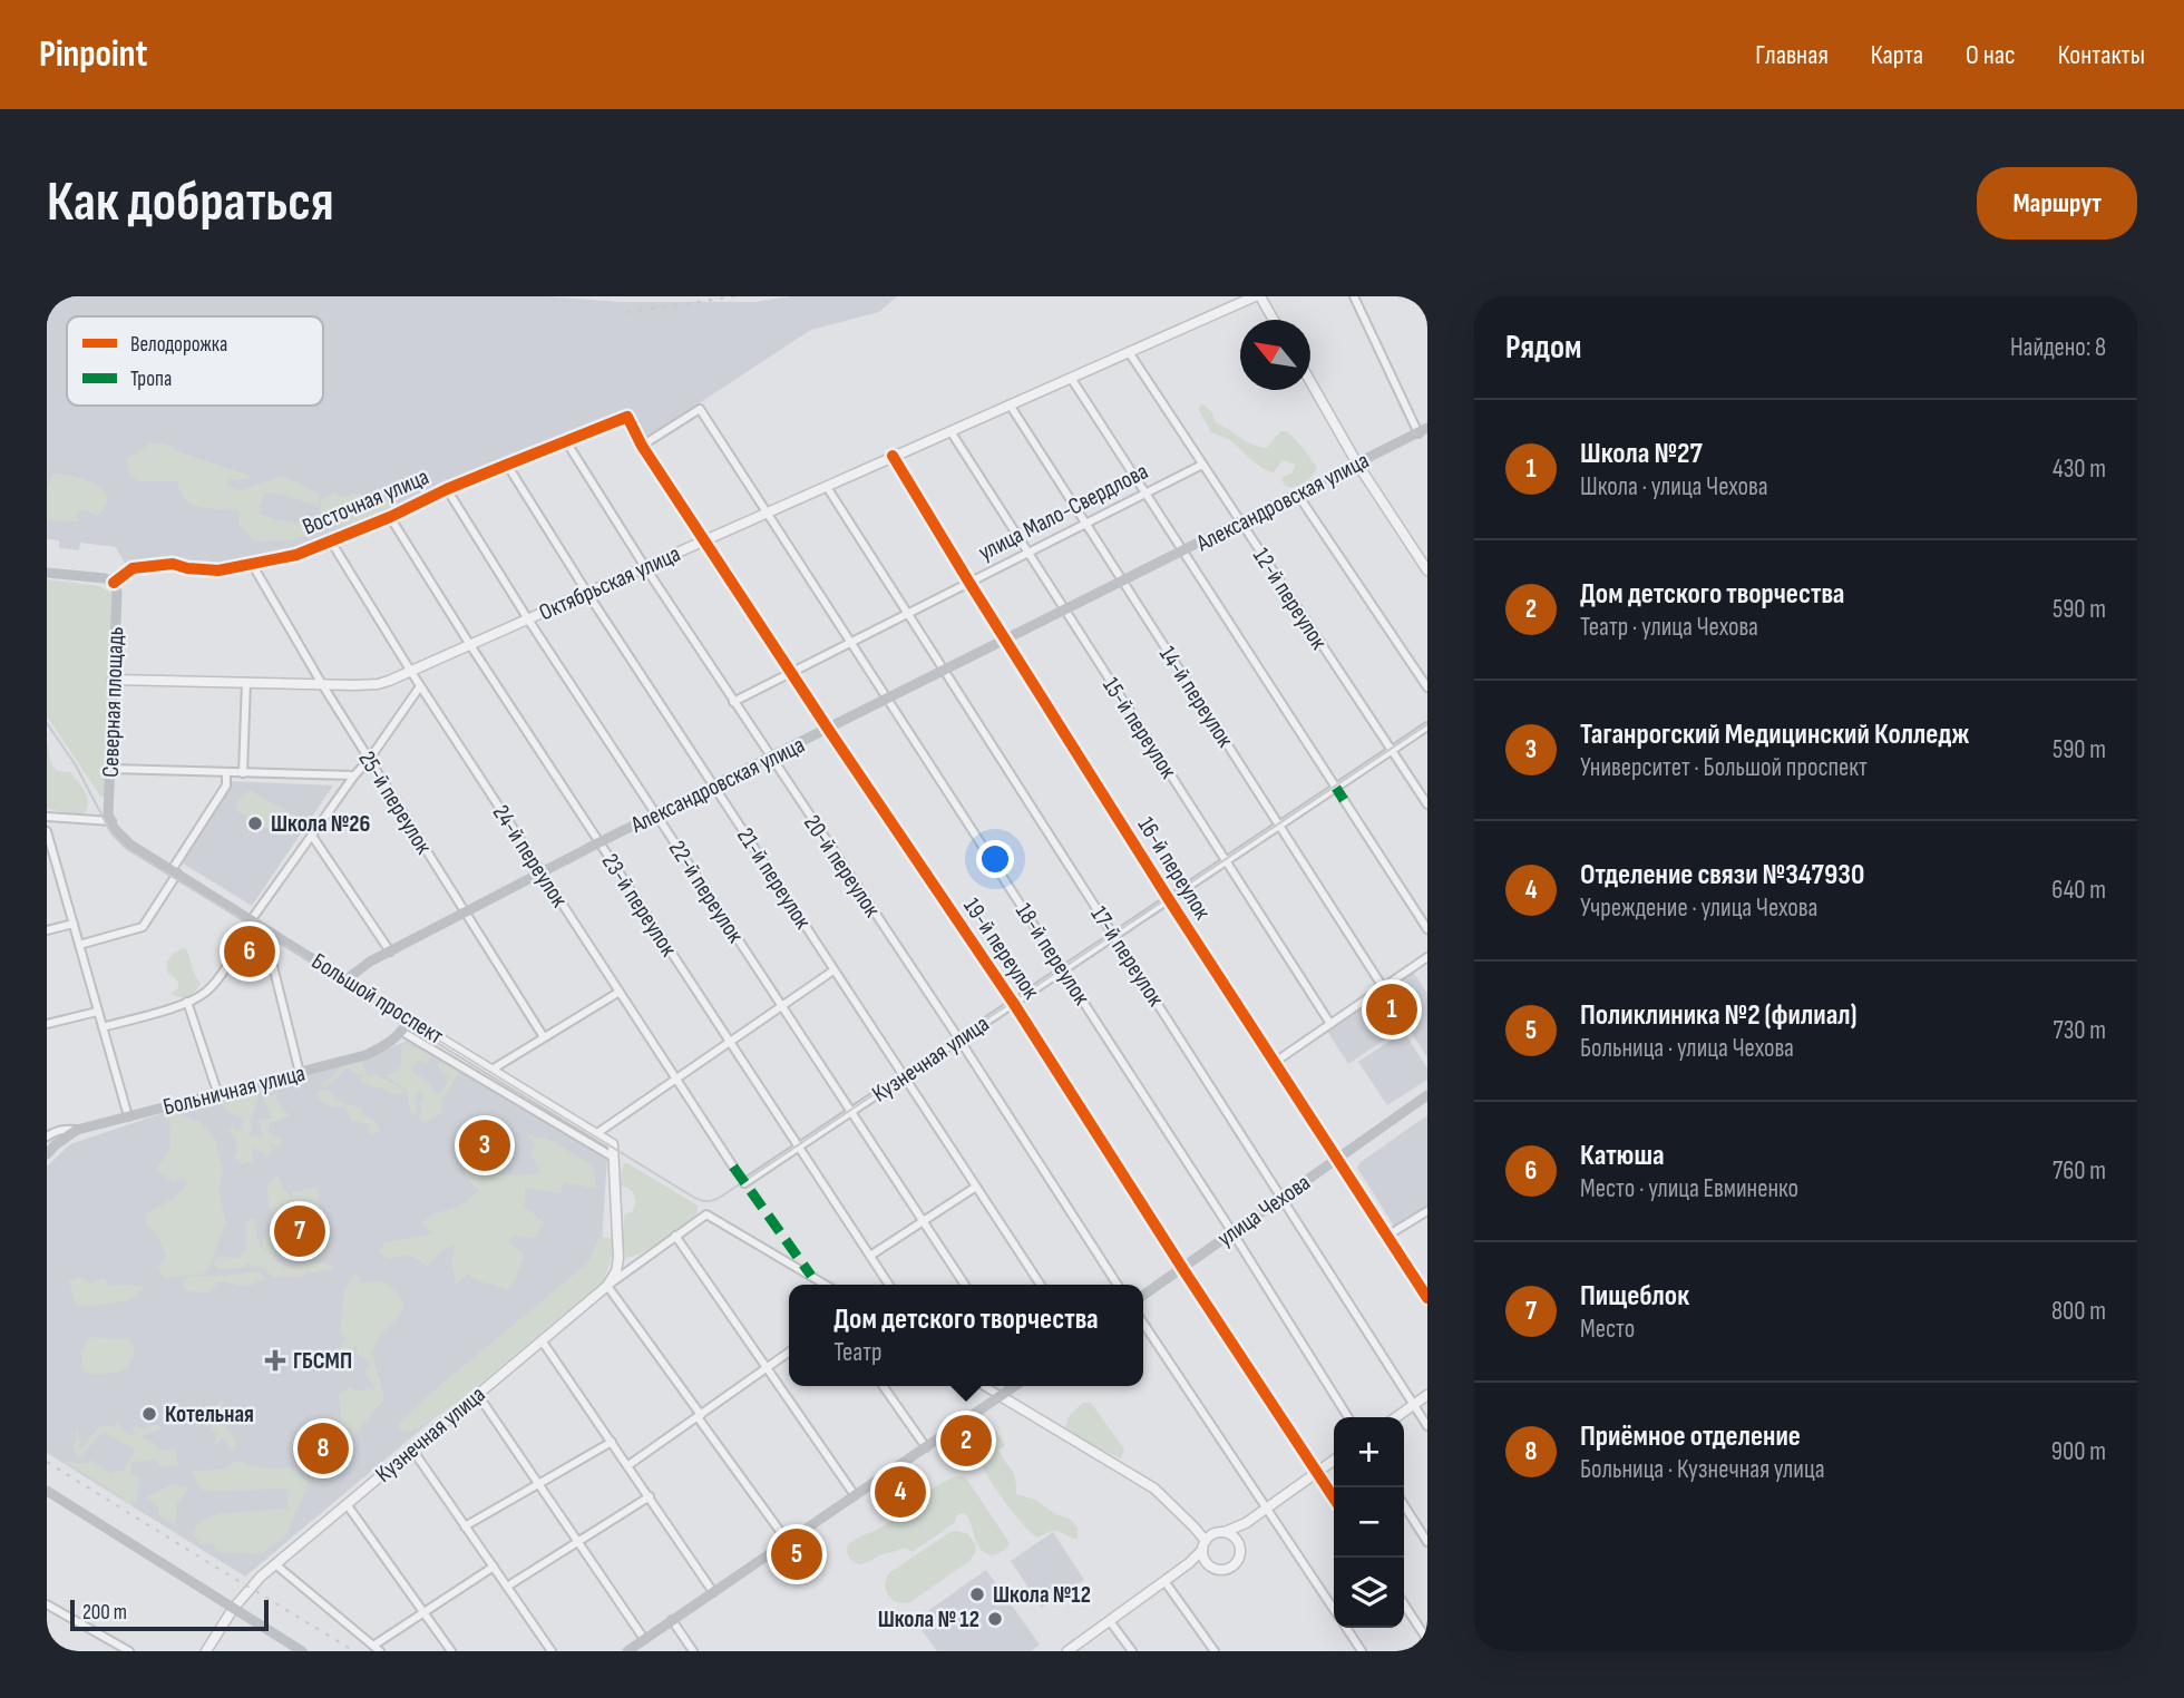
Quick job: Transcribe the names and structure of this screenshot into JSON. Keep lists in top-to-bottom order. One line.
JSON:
{"streets":{"main road":["Александровская улица","Северная площадь","Большой проспект","Больничная улица","улица Чехова"],"street":["Восточная улица","улица Мало-Свердлова","Октябрьская улица","12-й переулок","14-й переулок","15-й переулок","25-й переулок","24-й переулок","20-й переулок","16-й переулок","21-й переулок","22-й переулок","23-й переулок","19-й переулок","18-й переулок","17-й переулок","Кузнечная улица"]},"crossings":[["Восточная улица","Северная площадь"],["Восточная улица","25-й переулок"],["Восточная улица","24-й переулок"],["Восточная улица","20-й переулок"],["Восточная улица","21-й переулок"],["Восточная улица","22-й переулок"],["Восточная улица","23-й переулок"],["Восточная улица","19-й переулок"],["Александровская улица","12-й переулок"],["Александровская улица","14-й переулок"],["Александровская улица","15-й переулок"],["Александровская улица","25-й переулок"],["Александровская улица","24-й переулок"],["Александровская улица","20-й переулок"],["Александровская улица","16-й переулок"],["Александровская улица","21-й переулок"],["Александровская улица","22-й переулок"],["Александровская улица","23-й переулок"],["Александровская улица","19-й переулок"],["Александровская улица","18-й переулок"],["Александровская улица","17-й переулок"],["Александровская улица","Большой проспект"],["улица Мало-Свердлова","12-й переулок"],["улица Мало-Свердлова","14-й переулок"],["улица Мало-Свердлова","15-й переулок"],["улица Мало-Свердлова","20-й переулок"],["улица Мало-Свердлова","16-й переулок"],["улица Мало-Свердлова","19-й переулок"],["улица Мало-Свердлова","18-й переулок"],["улица Мало-Свердлова","17-й переулок"],["Октябрьская улица","12-й переулок"],["Октябрьская улица","14-й переулок"],["Октябрьская улица","Северная площадь"],["Октябрьская улица","15-й переулок"],["Октябрьская улица","25-й переулок"],["Октябрьская улица","24-й переулок"],["Октябрьская улица","20-й переулок"],["Октябрьская улица","16-й переулок"],["Октябрьская улица","21-й переулок"],["Октябрьская улица","22-й переулок"],["Октябрьская улица","23-й переулок"],["Октябрьская улица","19-й переулок"],["Октябрьская улица","18-й переулок"],["Октябрьская улица","17-й переулок"],["12-й переулок","Кузнечная улица"],["14-й переулок","Кузнечная улица"],["Северная площадь","Большой проспект"],["15-й переулок","Кузнечная улица"],["20-й переулок","Кузнечная улица"],["16-й переулок","Кузнечная улица"],["16-й переулок","улица Чехова"],["21-й переулок","Кузнечная улица"],["22-й переулок","Кузнечная улица"],["23-й переулок","Кузнечная улица"],["19-й переулок","18-й переулок"],["19-й переулок","Кузнечная улица"],["19-й переулок","улица Чехова"],["18-й переулок","Кузнечная улица"],["18-й переулок","улица Чехова"],["17-й переулок","Кузнечная улица"],["17-й переулок","улица Чехова"],["Большой проспект","Больничная улица"]],"places":{"other":["Школа №26","Котельная","Школа №12","Школа № 12"],"health":["ГБСМП"]},"legend":["Велодорожка","Тропа"],"scale_bar":"200 m","north":"top left","page":{"header":"Pinpoint","nav":["Главная","Карта","О нас","Контакты"],"buttons":"Маршрут","title":"Как добраться","heading":["Рядом","Найдено: 8"],"list":[{"mark":"1","name":"Школа №27","note":"Школа · улица Чехова","value":"430 m"},{"mark":"2","name":"Дом детского творчества","note":"Театр · улица Чехова","value":"590 m"},{"mark":"3","name":"Таганрогский Медицинский Колледж","note":"Университет · Большой проспект","value":"590 m"},{"mark":"4","name":"Отделение связи №347930","note":"Учреждение · улица Чехова","value":"640 m"},{"mark":"5","name":"Поликлиника №2 (филиал)","note":"Больница · улица Чехова","value":"730 m"},{"mark":"6","name":"Катюша","note":"Место · улица Евминенко","value":"760 m"},{"mark":"7","name":"Пищеблок","note":"Место","value":"800 m"},{"mark":"8","name":"Приёмное отделение","note":"Больница · Кузнечная улица","value":"900 m"}],"pins":["6","1","3","7","2","8","4","5"],"popup":["Дом детского творчества","Театр"],"map_buttons":["+","−"],"scale":"200 m"}}
